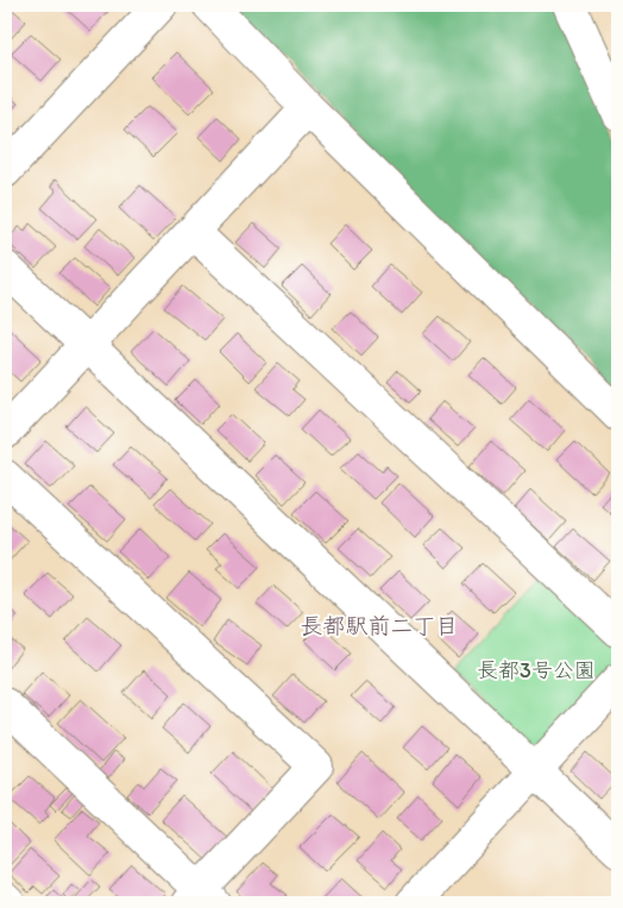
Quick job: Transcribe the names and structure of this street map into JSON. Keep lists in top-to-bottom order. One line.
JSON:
{"districts":["長都駅前二丁目"],"parks":["長都3号公園"]}
